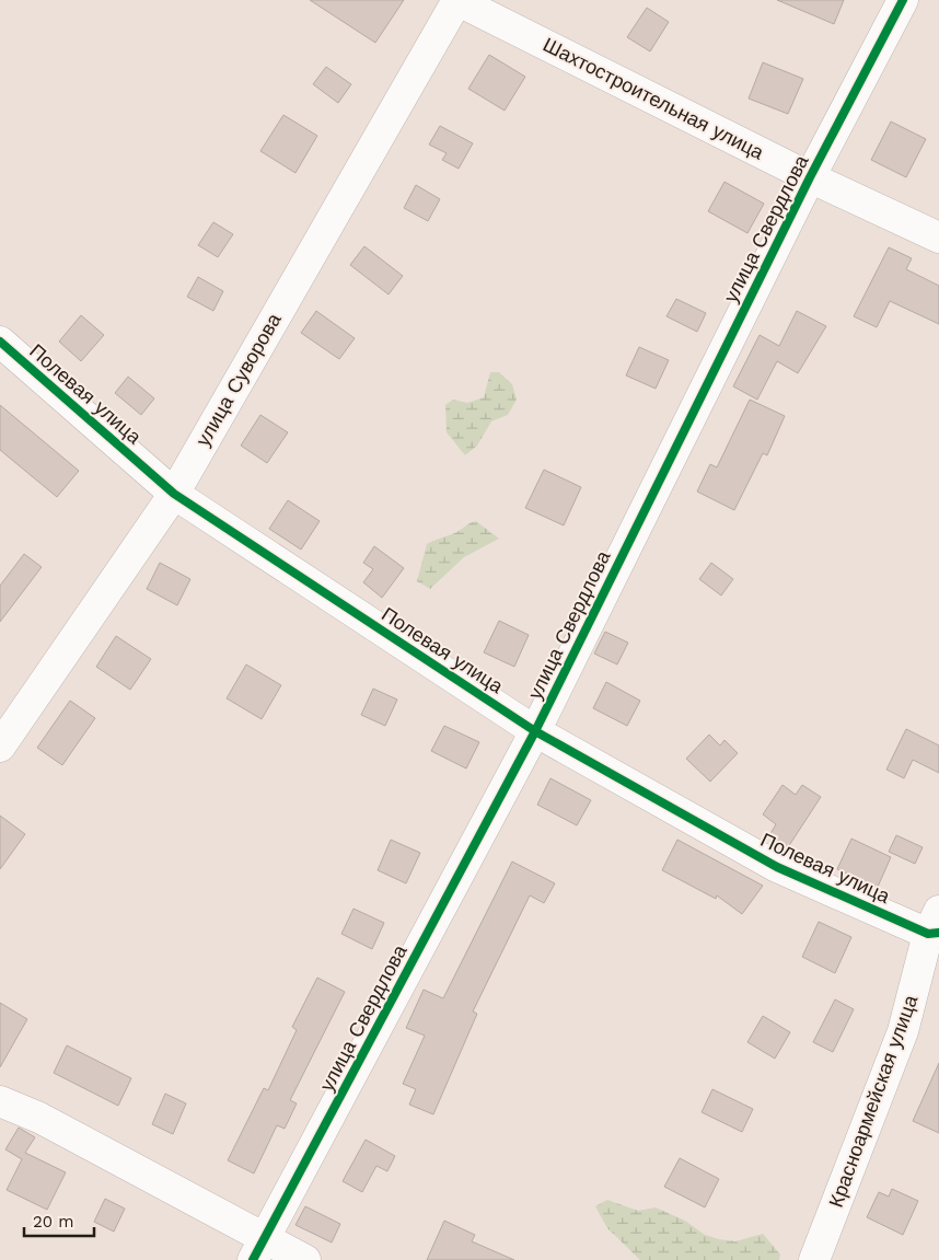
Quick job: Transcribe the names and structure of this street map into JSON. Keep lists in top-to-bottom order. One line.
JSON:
{"streets":{"street":["Шахтостроительная улица","улица Свердлова","улица Суворова","Полевая улица","Красноармейская улица"]},"crossings":[["Шахтостроительная улица","улица Свердлова"],["Шахтостроительная улица","улица Суворова"],["улица Свердлова","Полевая улица"],["улица Суворова","Полевая улица"],["Полевая улица","Красноармейская улица"]],"scale_bar":"20 m"}
